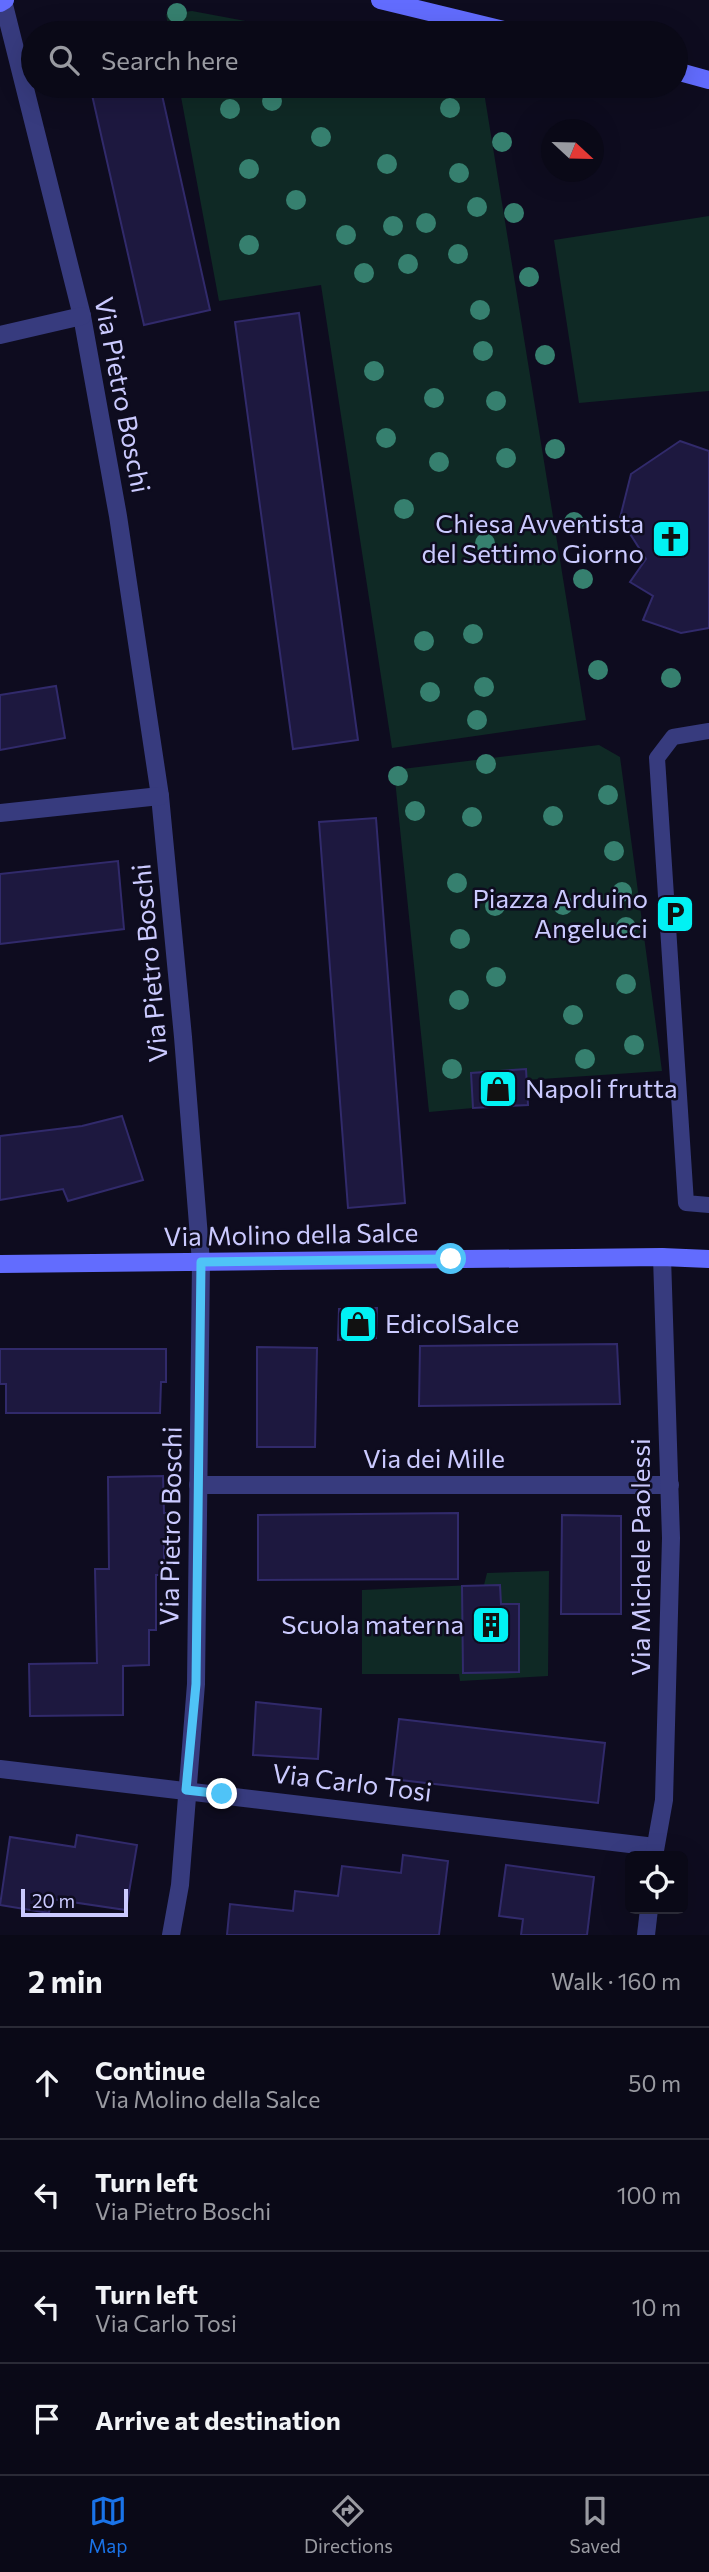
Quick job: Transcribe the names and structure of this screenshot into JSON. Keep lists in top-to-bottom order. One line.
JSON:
{"streets":{"main road":["Via Molino della Salce"],"street":["Via Pietro Boschi","Via dei Mille","Via Michele Paolessi","Via Carlo Tosi"]},"crossings":[["Via Pietro Boschi","Via Molino della Salce"],["Via Pietro Boschi","Via dei Mille"],["Via Pietro Boschi","Via Carlo Tosi"],["Via Molino della Salce","Via Michele Paolessi"],["Via dei Mille","Via Michele Paolessi"]],"places":{"church":["Chiesa Avventista del Settimo Giorno"],"parking":["Piazza Arduino Angelucci"],"shop":["Napoli frutta","EdicolSalce"],"building":["Scuola materna"]},"scale_bar":"20 m","north":"right","page":{"search":"Search here","scale":"20 m","heading":["2 min","Walk · 160 m"],"list":[["Continue","Via Molino della Salce","50 m"],["Turn left","Via Pietro Boschi","100 m"],["Turn left","Via Carlo Tosi","10 m"],"Arrive at destination"],"nav":["Map","Directions","Saved"]}}
